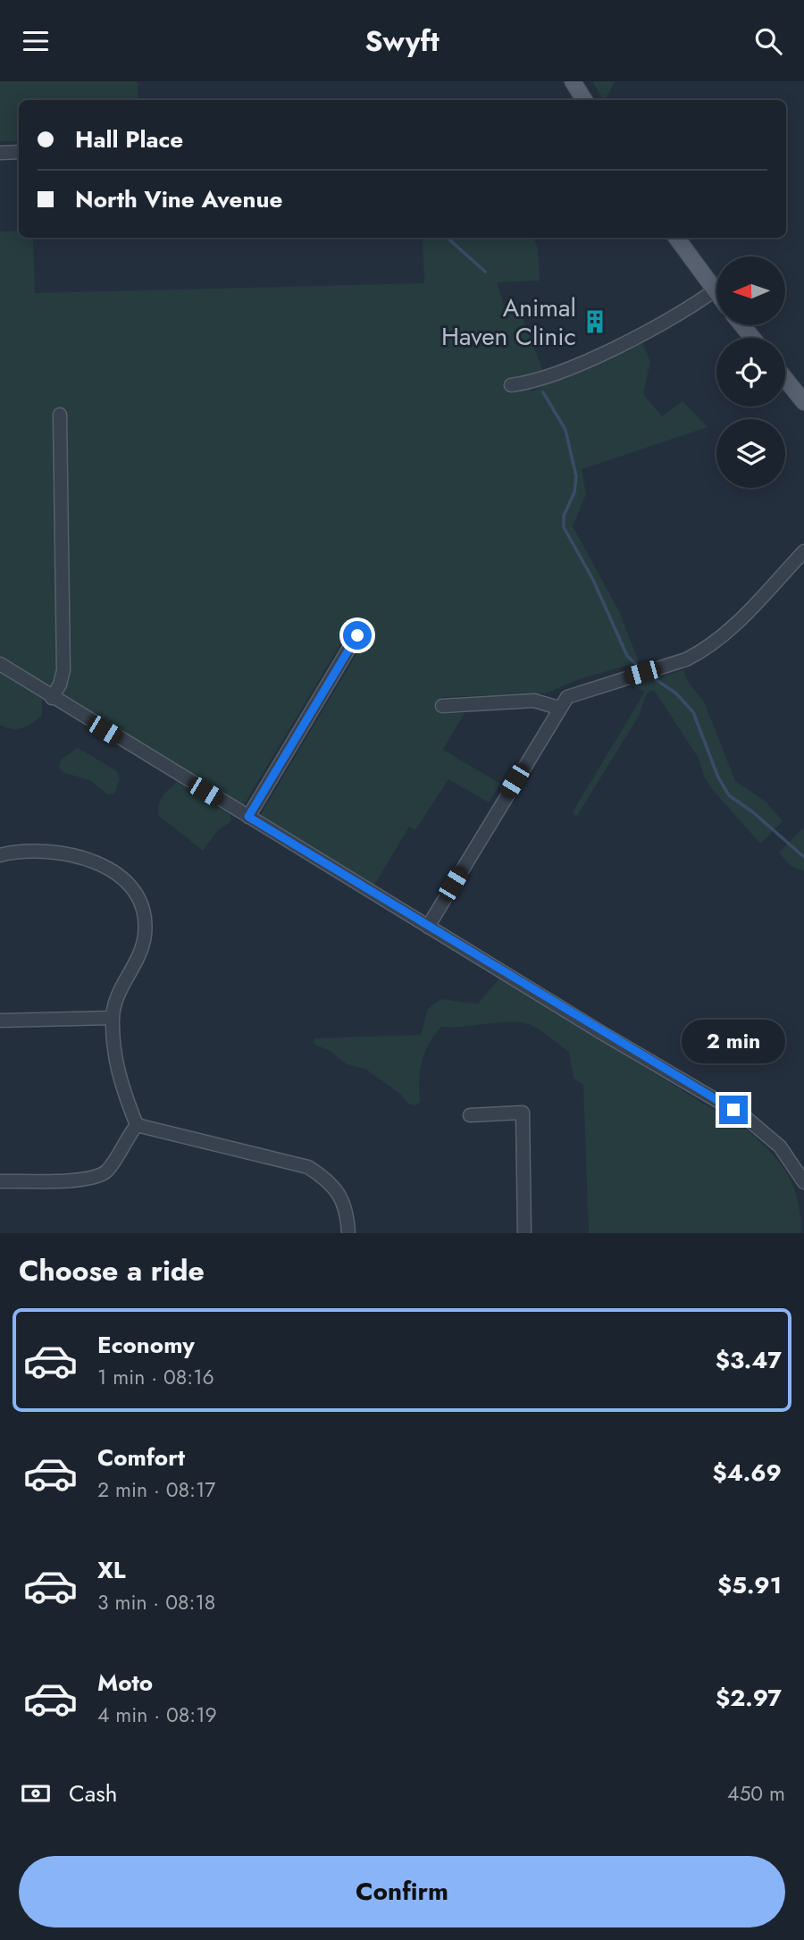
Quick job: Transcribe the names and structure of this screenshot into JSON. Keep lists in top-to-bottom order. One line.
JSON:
{"places":{"building":["Animal Haven Clinic"]},"north":"left","page":{"header":"Swyft","banner":["Hall Place","North Vine Avenue"],"bubble":"2 min","heading":"Choose a ride","list":[{"name":"Economy","note":"1 min · 08:16","value":"$3.47"},{"name":"Comfort","note":"2 min · 08:17","value":"$4.69"},{"name":"XL","note":"3 min · 08:18","value":"$5.91"},{"name":"Moto","note":"4 min · 08:19","value":"$2.97"}],"pay":["Cash","450 m"],"buttons":"Confirm"}}
